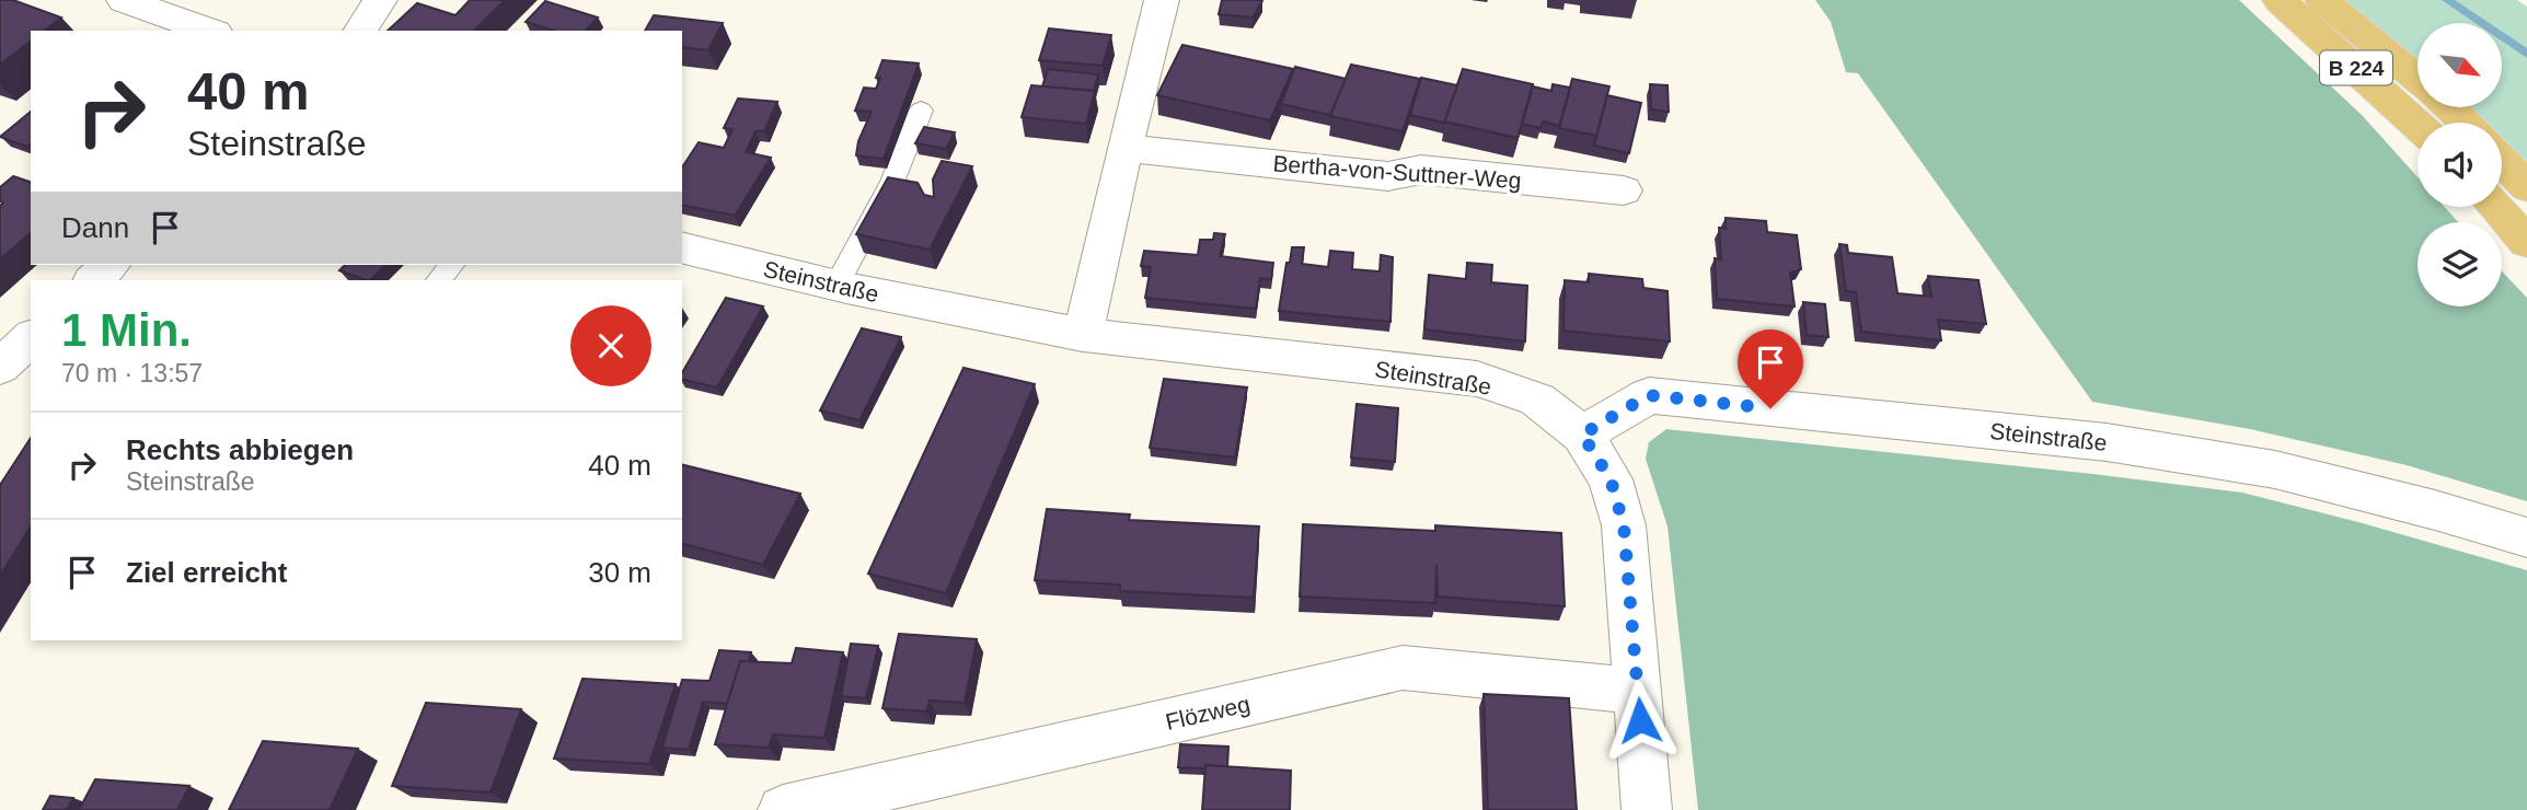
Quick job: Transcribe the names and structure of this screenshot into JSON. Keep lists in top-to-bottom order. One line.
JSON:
{"streets":{"main road":["B 224"],"street":["Bertha-von-Suttner-Weg","Steinstraße","Flözweg"]},"north":"bottom right","page":{"turn":["40 m","Steinstraße"],"then":"Dann","heading":["1 Min.","70 m · 13:57"],"list":[{"name":"Rechts abbiegen","note":"Steinstraße","value":"40 m"},{"name":"Ziel erreicht","value":"30 m"}]}}
